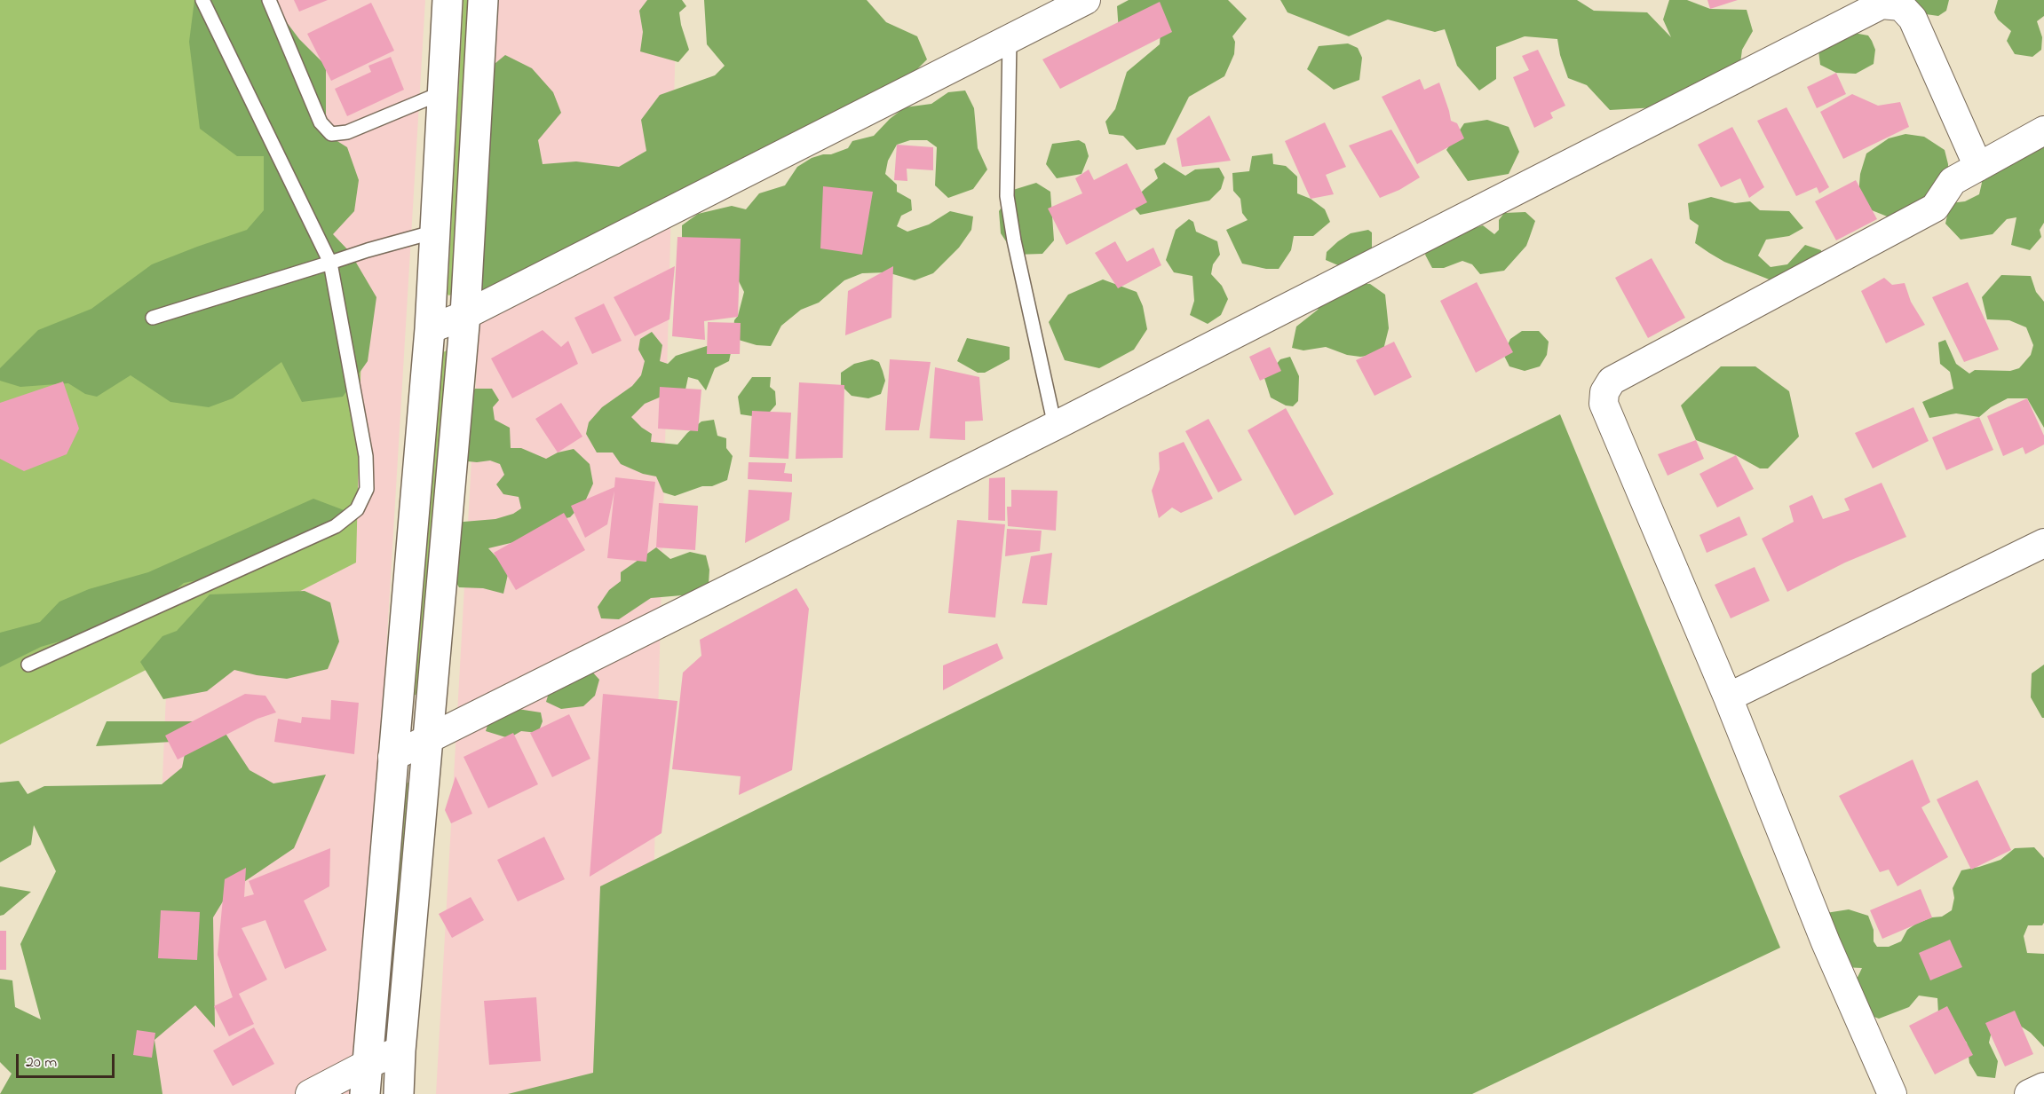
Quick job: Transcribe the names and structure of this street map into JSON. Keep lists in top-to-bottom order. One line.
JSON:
{"scale_bar":"20 m"}
